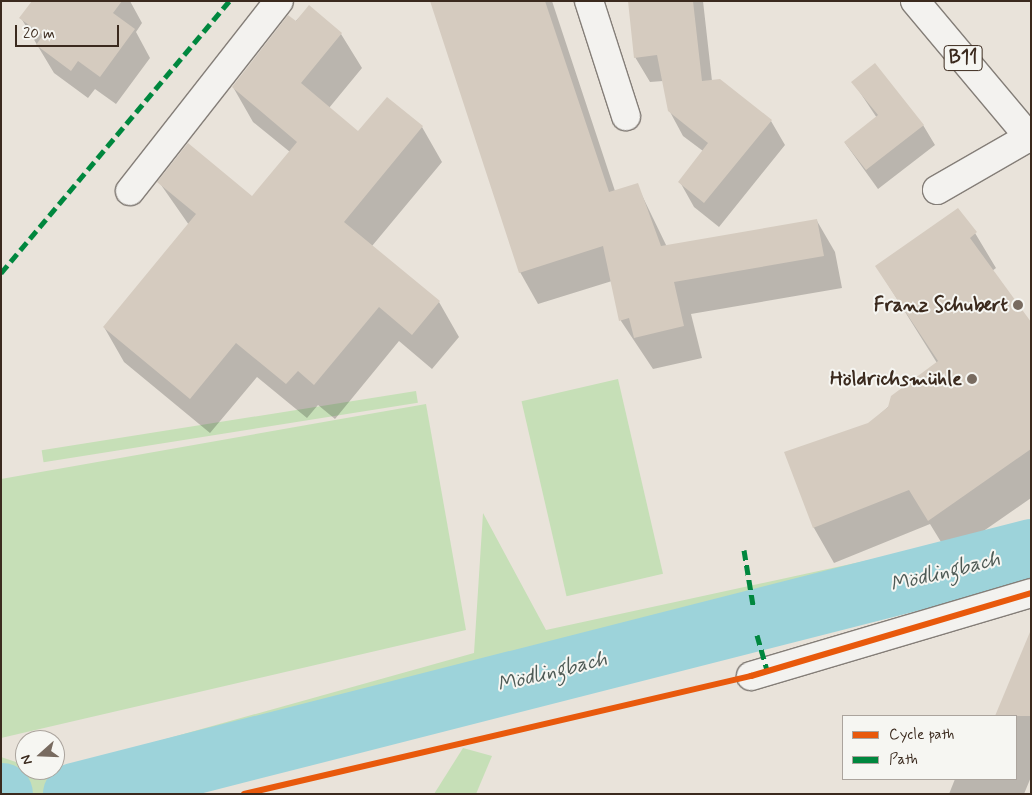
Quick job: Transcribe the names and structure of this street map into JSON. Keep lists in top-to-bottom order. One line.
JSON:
{"streets":{"street":["B11"]},"water":["Mödlingbach"],"places":["Franz Schubert","Höldrichsmühle"],"legend":["Cycle path","Path"],"scale_bar":"20 m","north":"left"}
